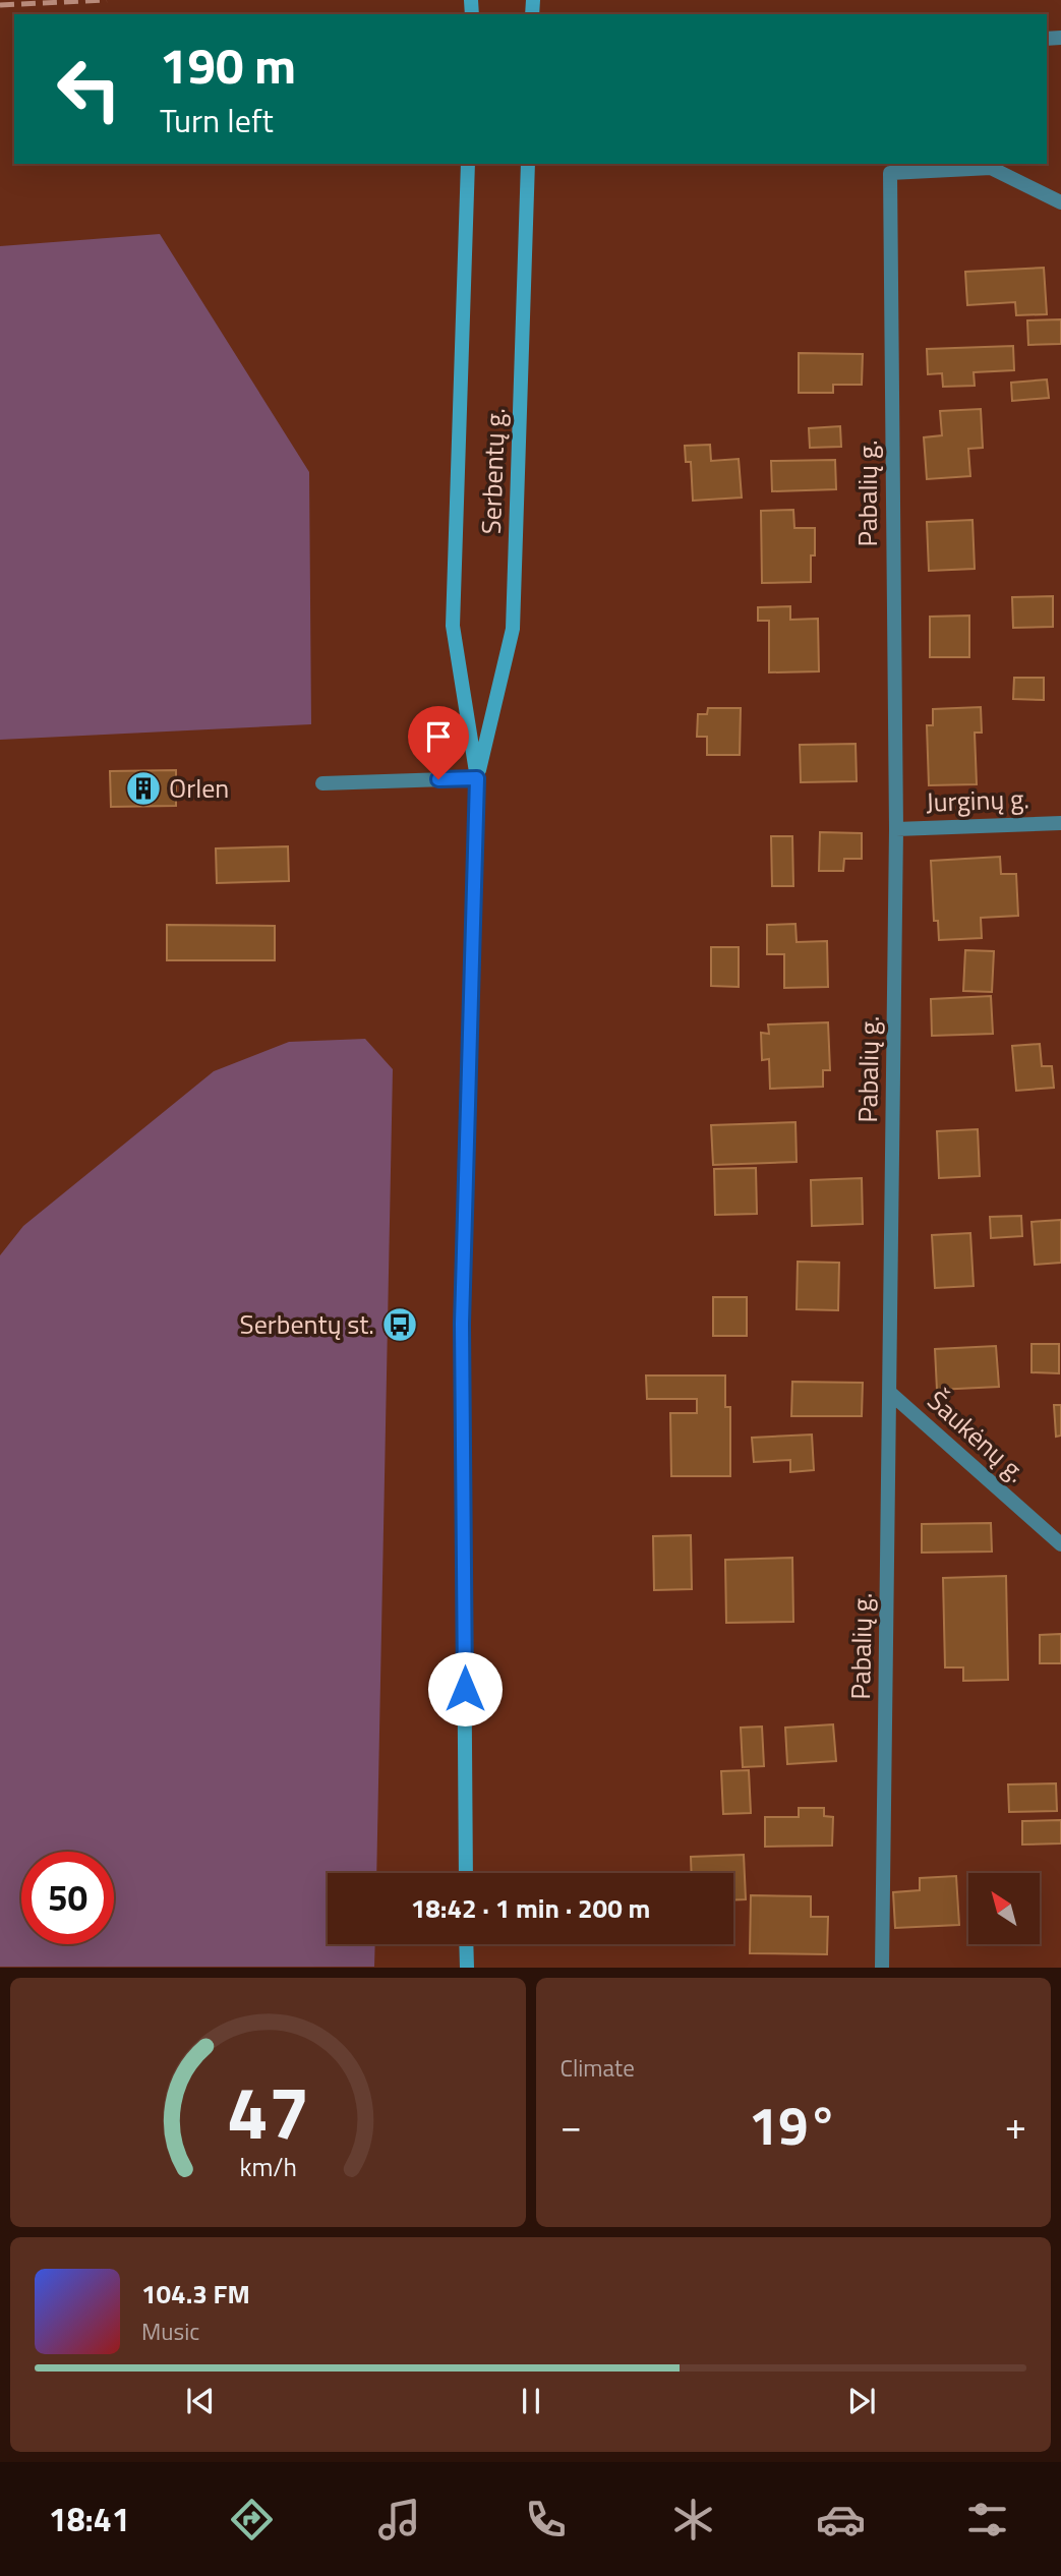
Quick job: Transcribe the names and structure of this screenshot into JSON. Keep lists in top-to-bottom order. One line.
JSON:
{"streets":{"main road":["Serbentų g."],"street":["Pabalių g.","Jurginų g.","Šaukėnų g."]},"crossings":[["Pabalių g.","Jurginų g."],["Pabalių g.","Šaukėnų g."]],"places":{"building":["Orlen"],"bus stop":["Serbentų st."]},"north":"top left","page":{"turn":["190 m","Turn left"],"limit":"50","trip":"18:42 · 1 min · 200 m","tile":"Climate","heat":["−","19°","+"],"song":["104.3 FM","Music"],"tabs":"18:41","gauge":["47","km/h"]}}
